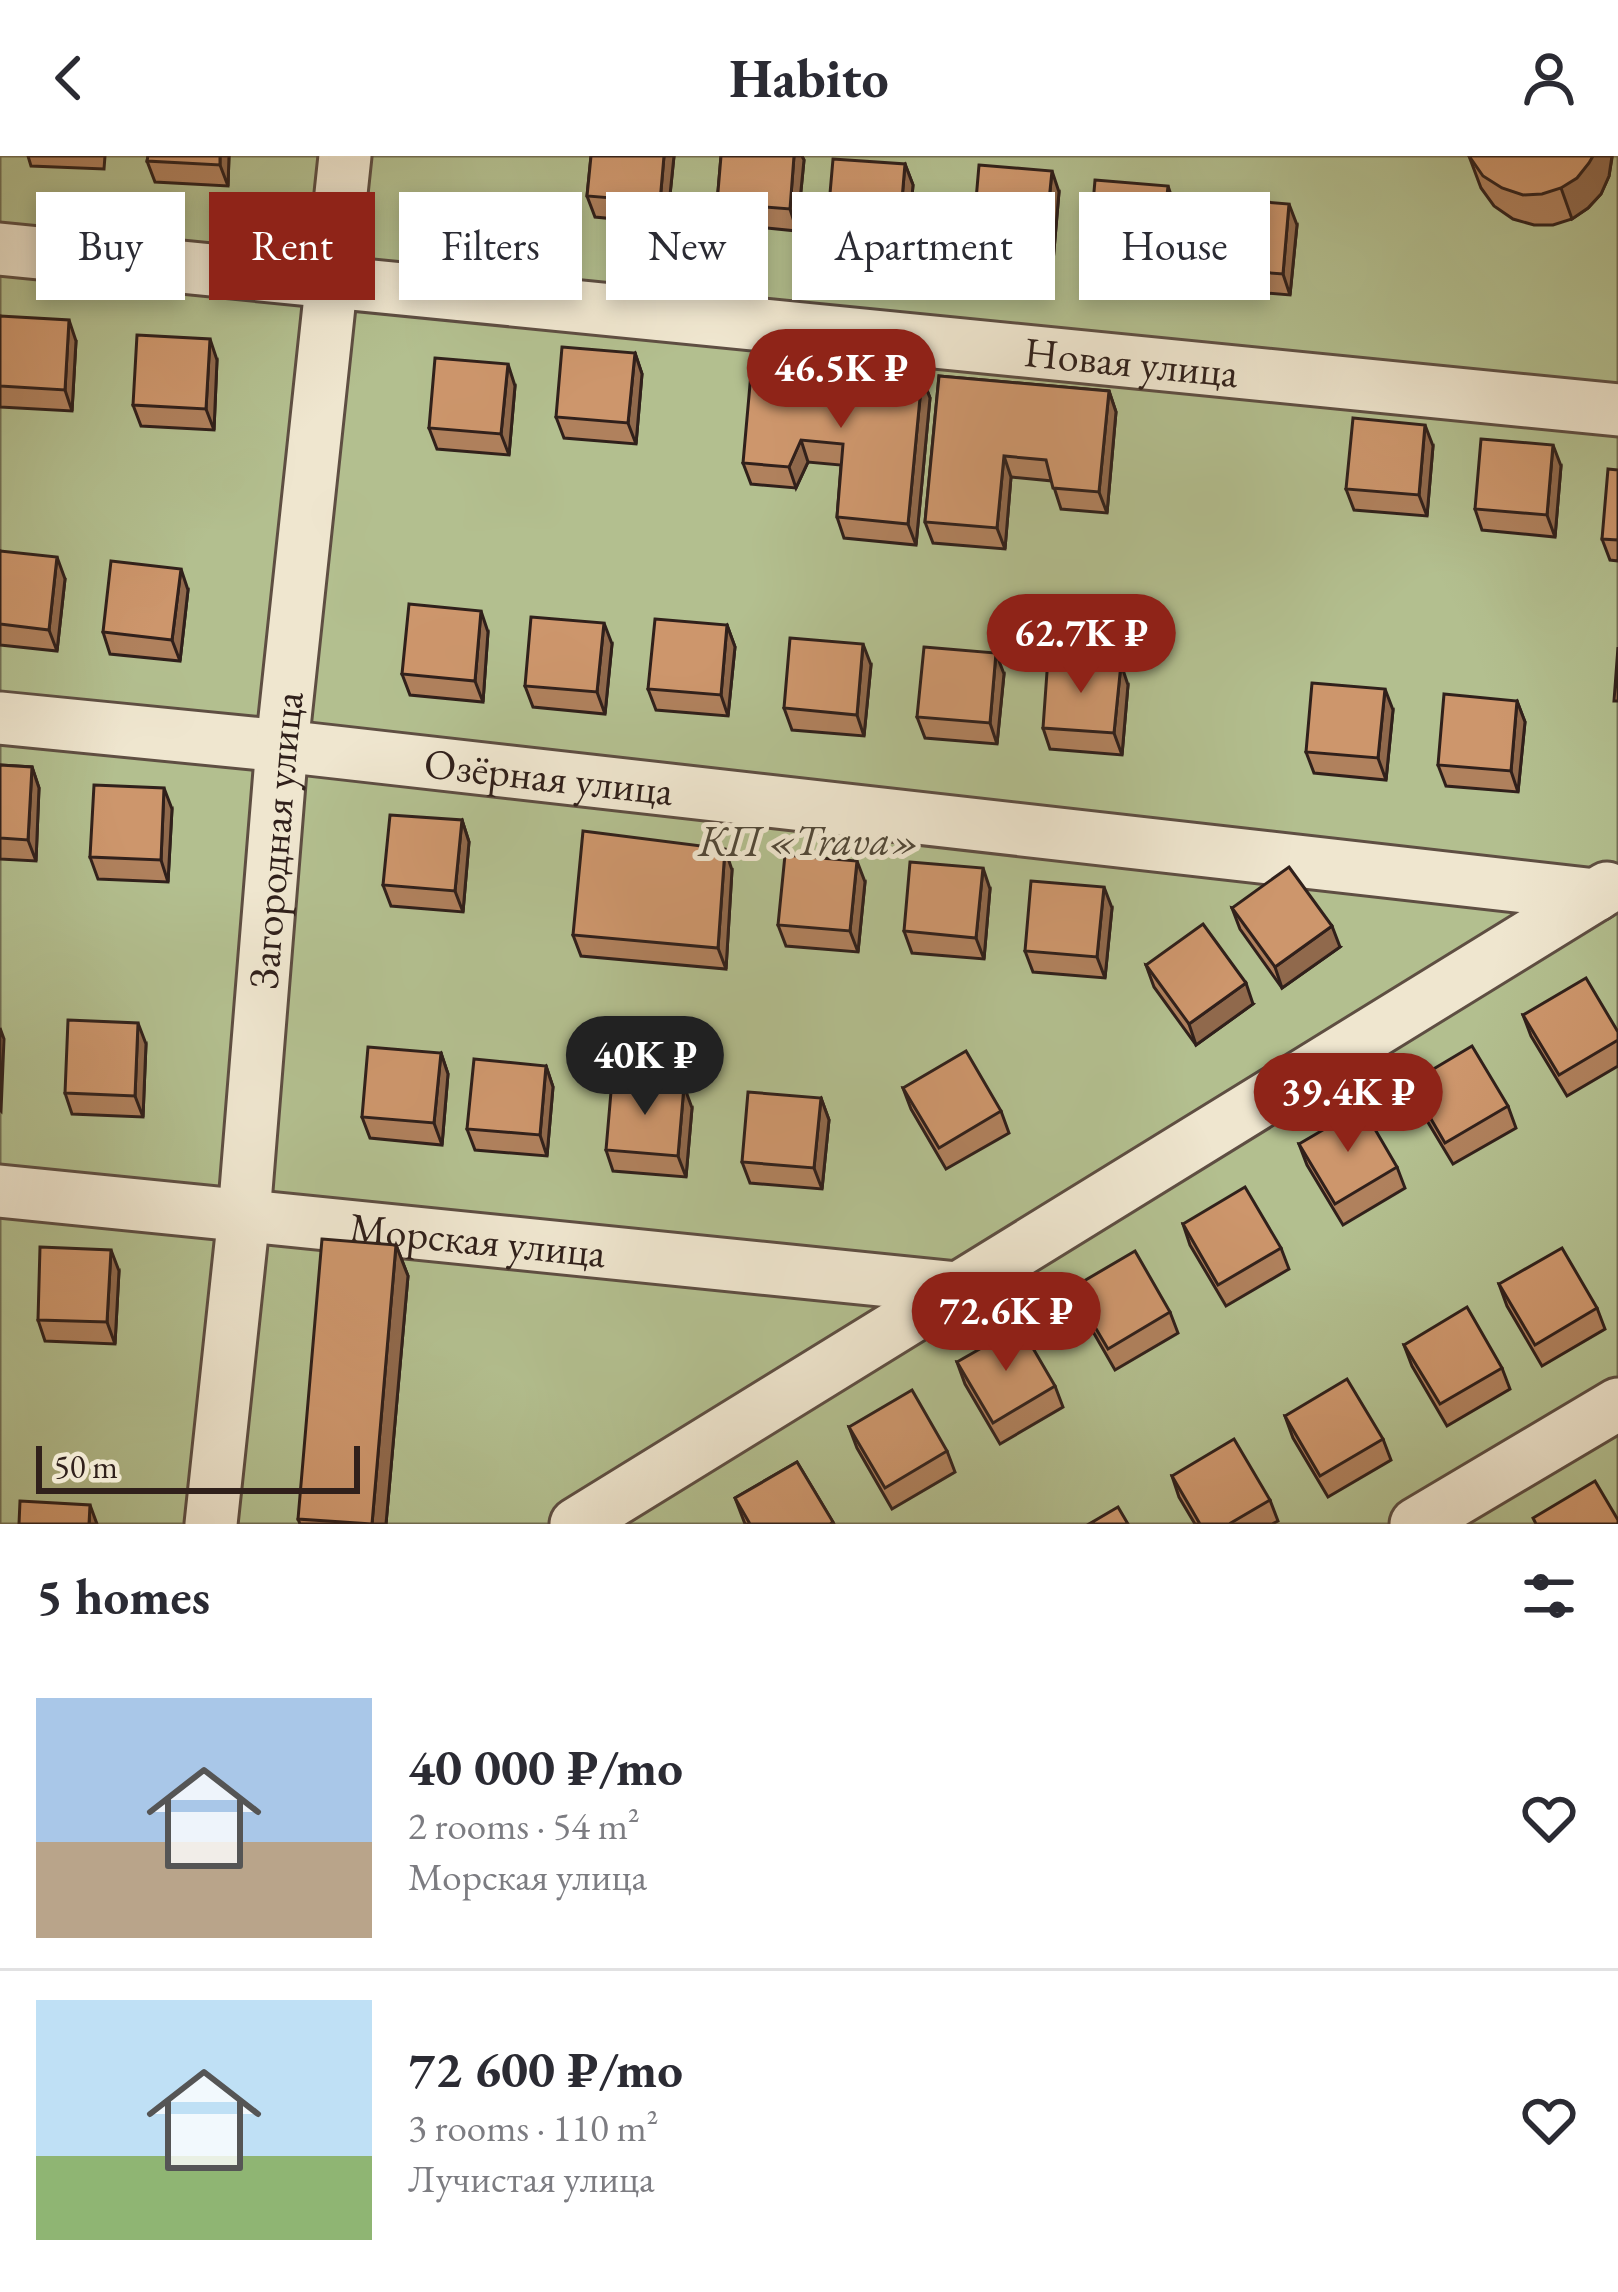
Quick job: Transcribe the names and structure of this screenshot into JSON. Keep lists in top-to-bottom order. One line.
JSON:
{"streets":{"street":["Новая улица","Озёрная улица","Загородная улица","Морская улица"]},"crossings":[["Озёрная улица","Загородная улица"],["Загородная улица","Морская улица"]],"parks":["КП «Trava»"],"scale_bar":"50 m","page":{"header":"Habito","chip":["Buy","Rent","Filters","New","Apartment","House"],"price":["46.5K ₽","62.7K ₽","40K ₽","39.4K ₽","72.6K ₽"],"scale":"50 m","heading":"5 homes","list":[{"name":"40 000 ₽/mo","note":"2 rooms · 54 m² · Морская улица"},{"name":"72 600 ₽/mo","note":"3 rooms · 110 m² · Лучистая улица"}]}}
